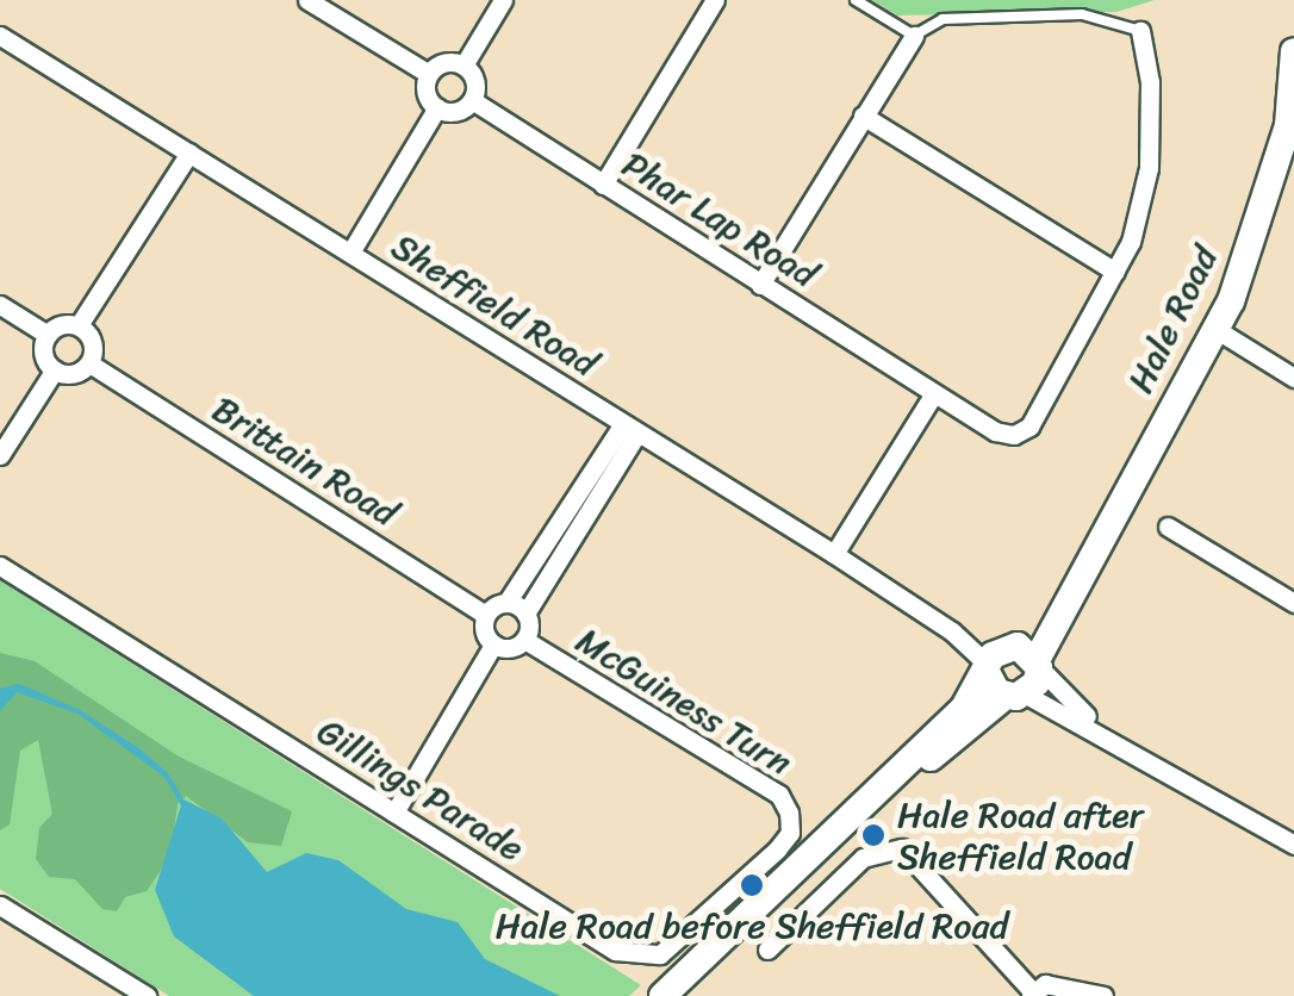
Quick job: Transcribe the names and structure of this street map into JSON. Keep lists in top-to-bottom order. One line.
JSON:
{"streets":{"main road":["Hale Road"],"street":["Phar Lap Road","Sheffield Road","Brittain Road","McGuiness Turn","Gillings Parade"]},"crossings":[["Sheffield Road","Hale Road"],["Brittain Road","McGuiness Turn"],["McGuiness Turn","Gillings Parade"]],"places":["Hale Road after Sheffield Road","Hale Road before Sheffield Road"]}
